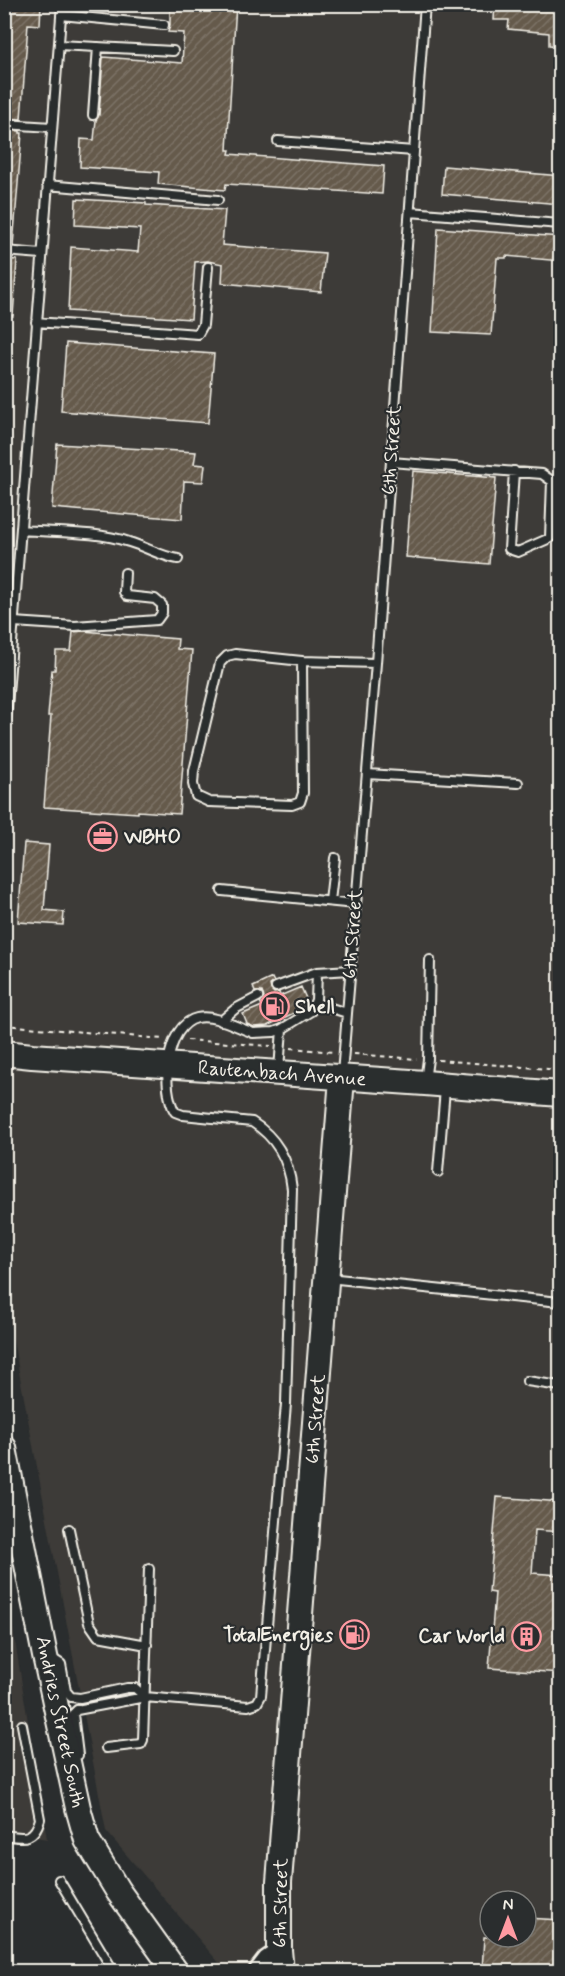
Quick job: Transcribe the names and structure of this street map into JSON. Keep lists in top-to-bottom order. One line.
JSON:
{"streets":{"main road":["6th Street","Rautenbach Avenue","Andries Street South"]},"crossings":[["6th Street","Rautenbach Avenue"]],"places":{"office":["WBHO"],"fuel station":["Shell","TotalEnergies"],"building":["Car World"]},"north":"top"}
